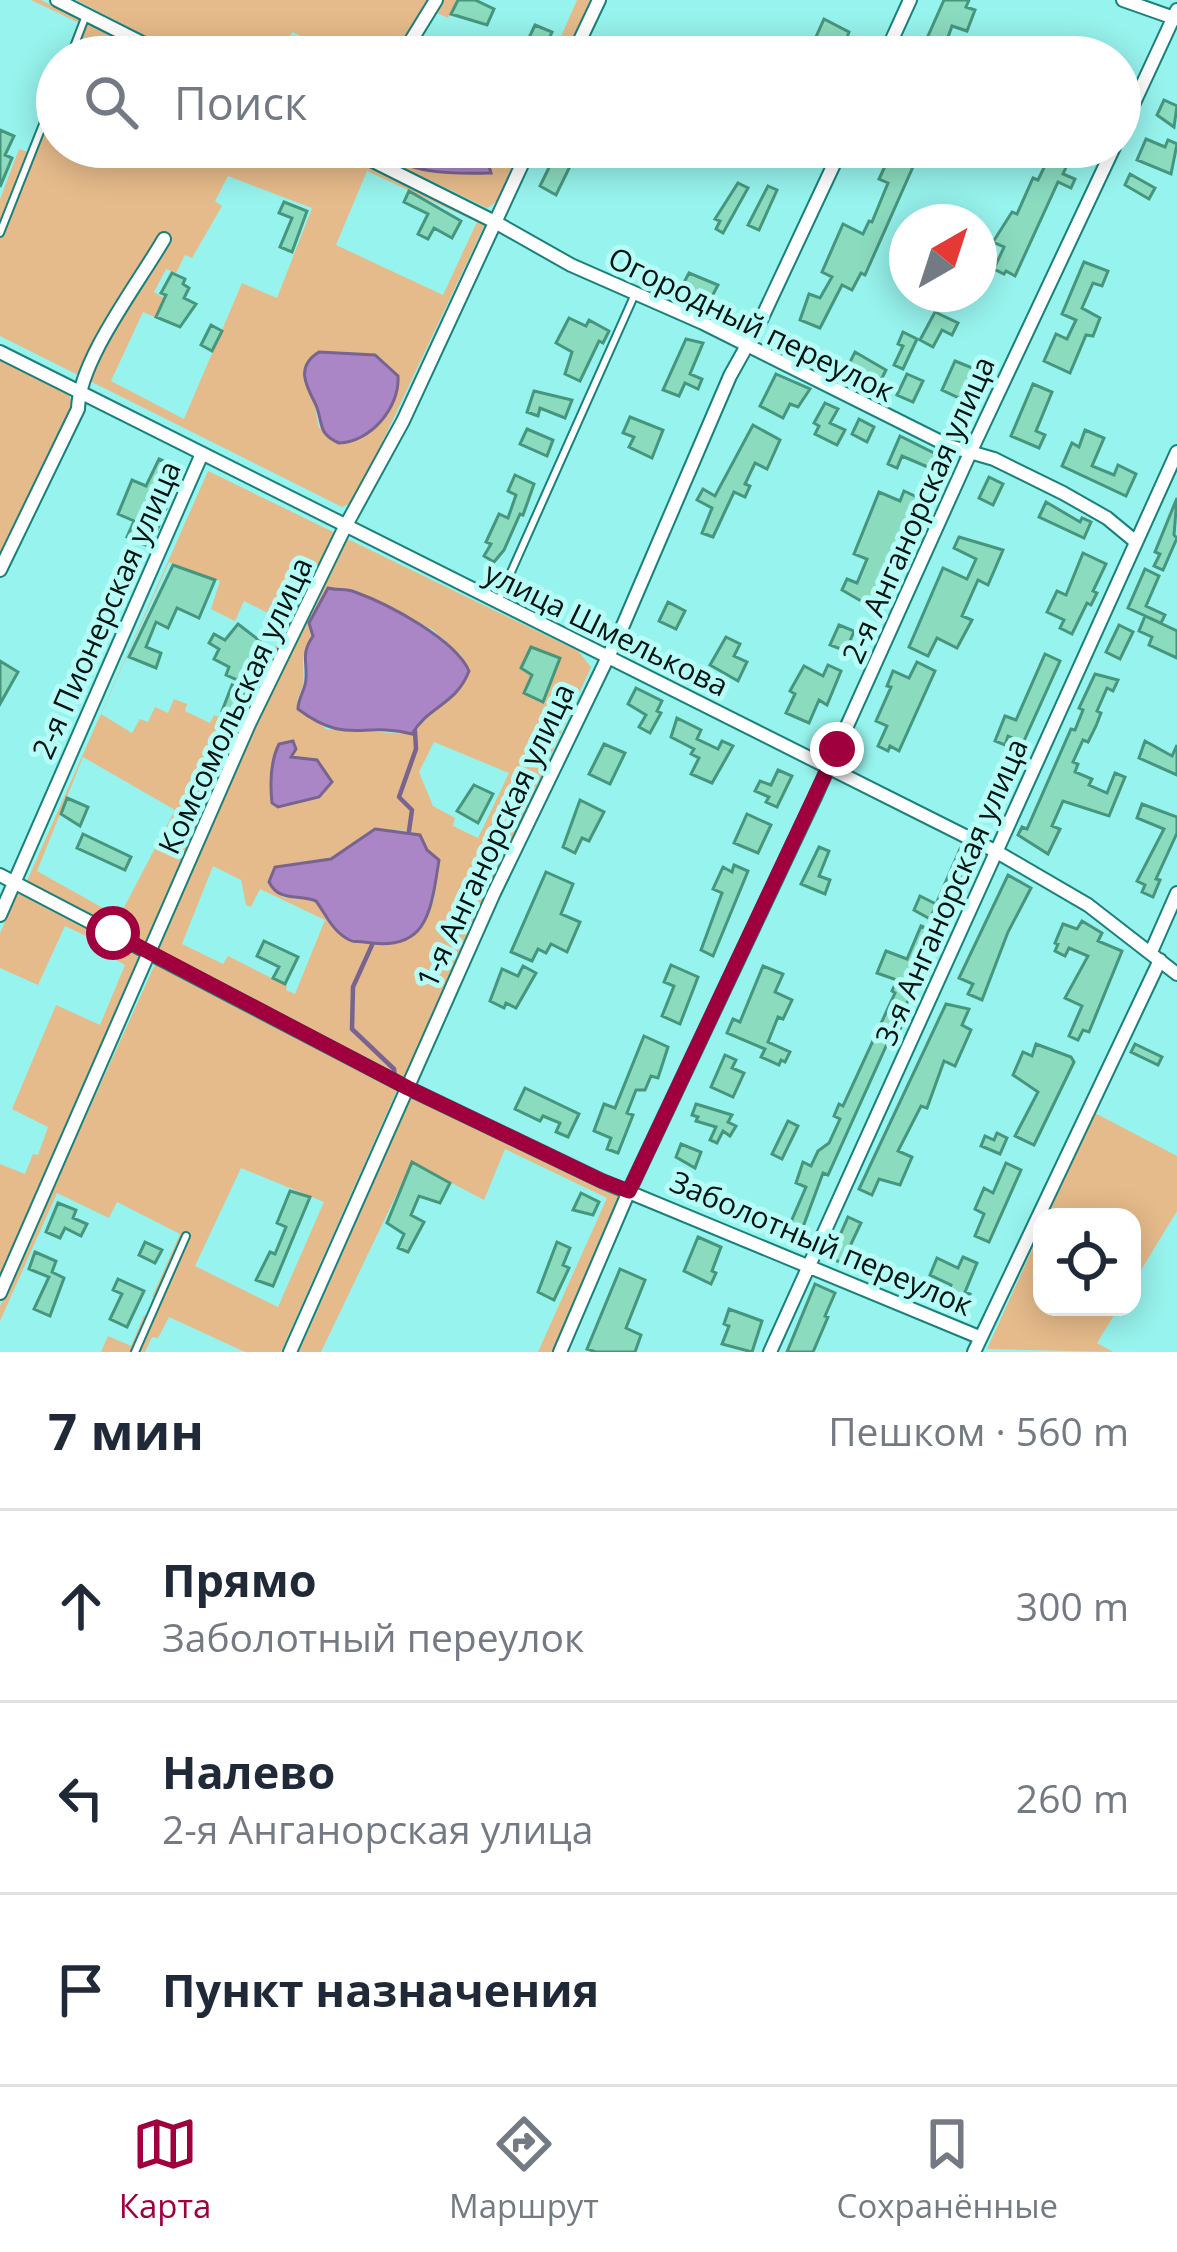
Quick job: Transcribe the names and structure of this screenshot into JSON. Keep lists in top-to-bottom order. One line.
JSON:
{"streets":{"street":["Огородный переулок","2-я Анганорская улица","2-я Пионерская улица","улица Шмелькова","Комсомольская улица","1-я Анганорская улица","3-я Анганорская улица","Заболотный переулок"]},"crossings":[["Огородный переулок","2-я Анганорская улица"],["Огородный переулок","Комсомольская улица"],["Огородный переулок","1-я Анганорская улица"],["Огородный переулок","3-я Анганорская улица"],["2-я Анганорская улица","улица Шмелькова"],["2-я Анганорская улица","Заболотный переулок"],["2-я Пионерская улица","улица Шмелькова"],["2-я Пионерская улица","Заболотный переулок"],["улица Шмелькова","Комсомольская улица"],["улица Шмелькова","1-я Анганорская улица"],["улица Шмелькова","3-я Анганорская улица"],["Комсомольская улица","Заболотный переулок"],["1-я Анганорская улица","Заболотный переулок"],["3-я Анганорская улица","Заболотный переулок"]],"north":"top right","page":{"search":"Поиск","heading":["7 мин","Пешком · 560 m"],"list":[["Прямо","Заболотный переулок","300 m"],["Налево","2-я Анганорская улица","260 m"],"Пункт назначения"],"nav":["Карта","Маршрут","Сохранённые"]}}
